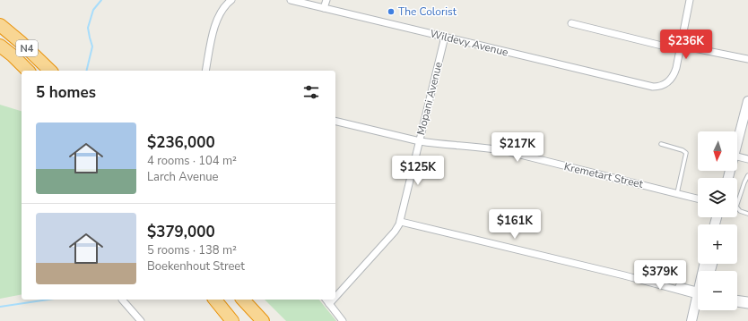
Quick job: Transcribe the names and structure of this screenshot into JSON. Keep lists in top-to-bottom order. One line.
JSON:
{"streets":{"highway":["N4"],"street":["Wildevy Avenue","Mopani Avenue","Kremetart Street"]},"crossings":[["Wildevy Avenue","Mopani Avenue"],["Mopani Avenue","Kremetart Street"]],"places":["The Colorist"],"north":"bottom","page":{"price":["$236K","$217K","$125K","$161K","$379K"],"heading":"5 homes","list":[{"name":"$236,000","note":"4 rooms · 104 m² · Larch Avenue"},{"name":"$379,000","note":"5 rooms · 138 m² · Boekenhout Street"}],"map_buttons":["+","−"]}}
